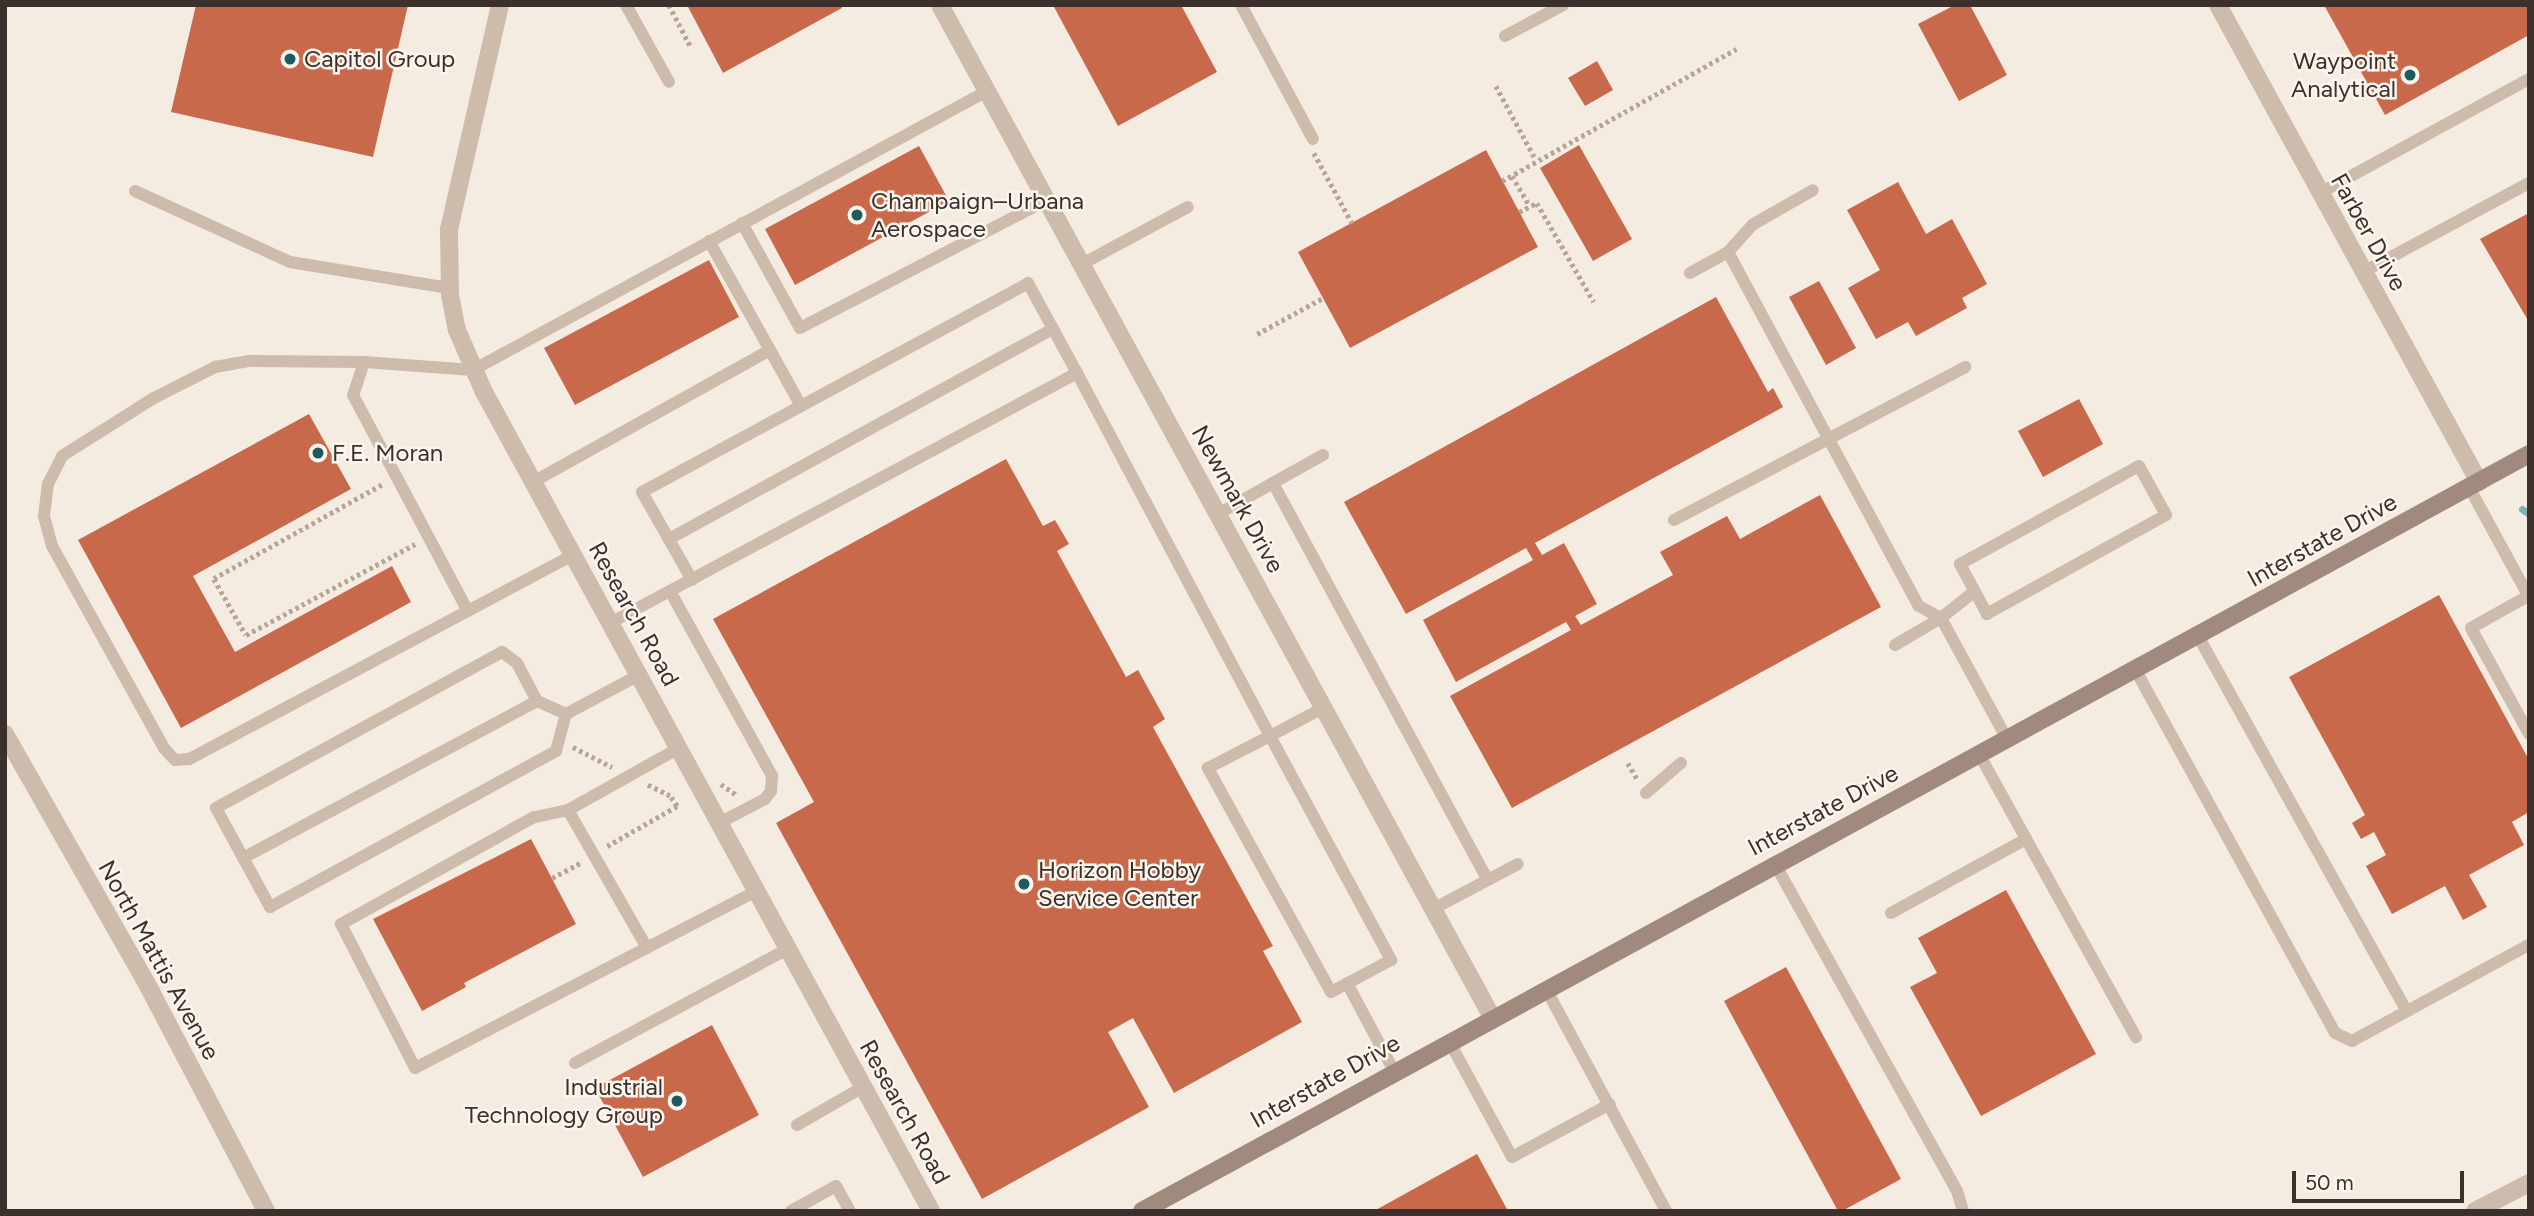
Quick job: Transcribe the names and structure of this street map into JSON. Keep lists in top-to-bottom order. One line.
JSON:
{"streets":{"main road":["Interstate Drive"],"street":["Farber Drive","Newmark Drive","Research Road","North Mattis Avenue"]},"crossings":[["Farber Drive","Interstate Drive"],["Newmark Drive","Interstate Drive"]],"places":["Capitol Group","Waypoint Analytical","Champaign–Urbana Aerospace","F.E. Moran","Horizon Hobby Service Center","Industrial Technology Group"],"scale_bar":"50 m"}
